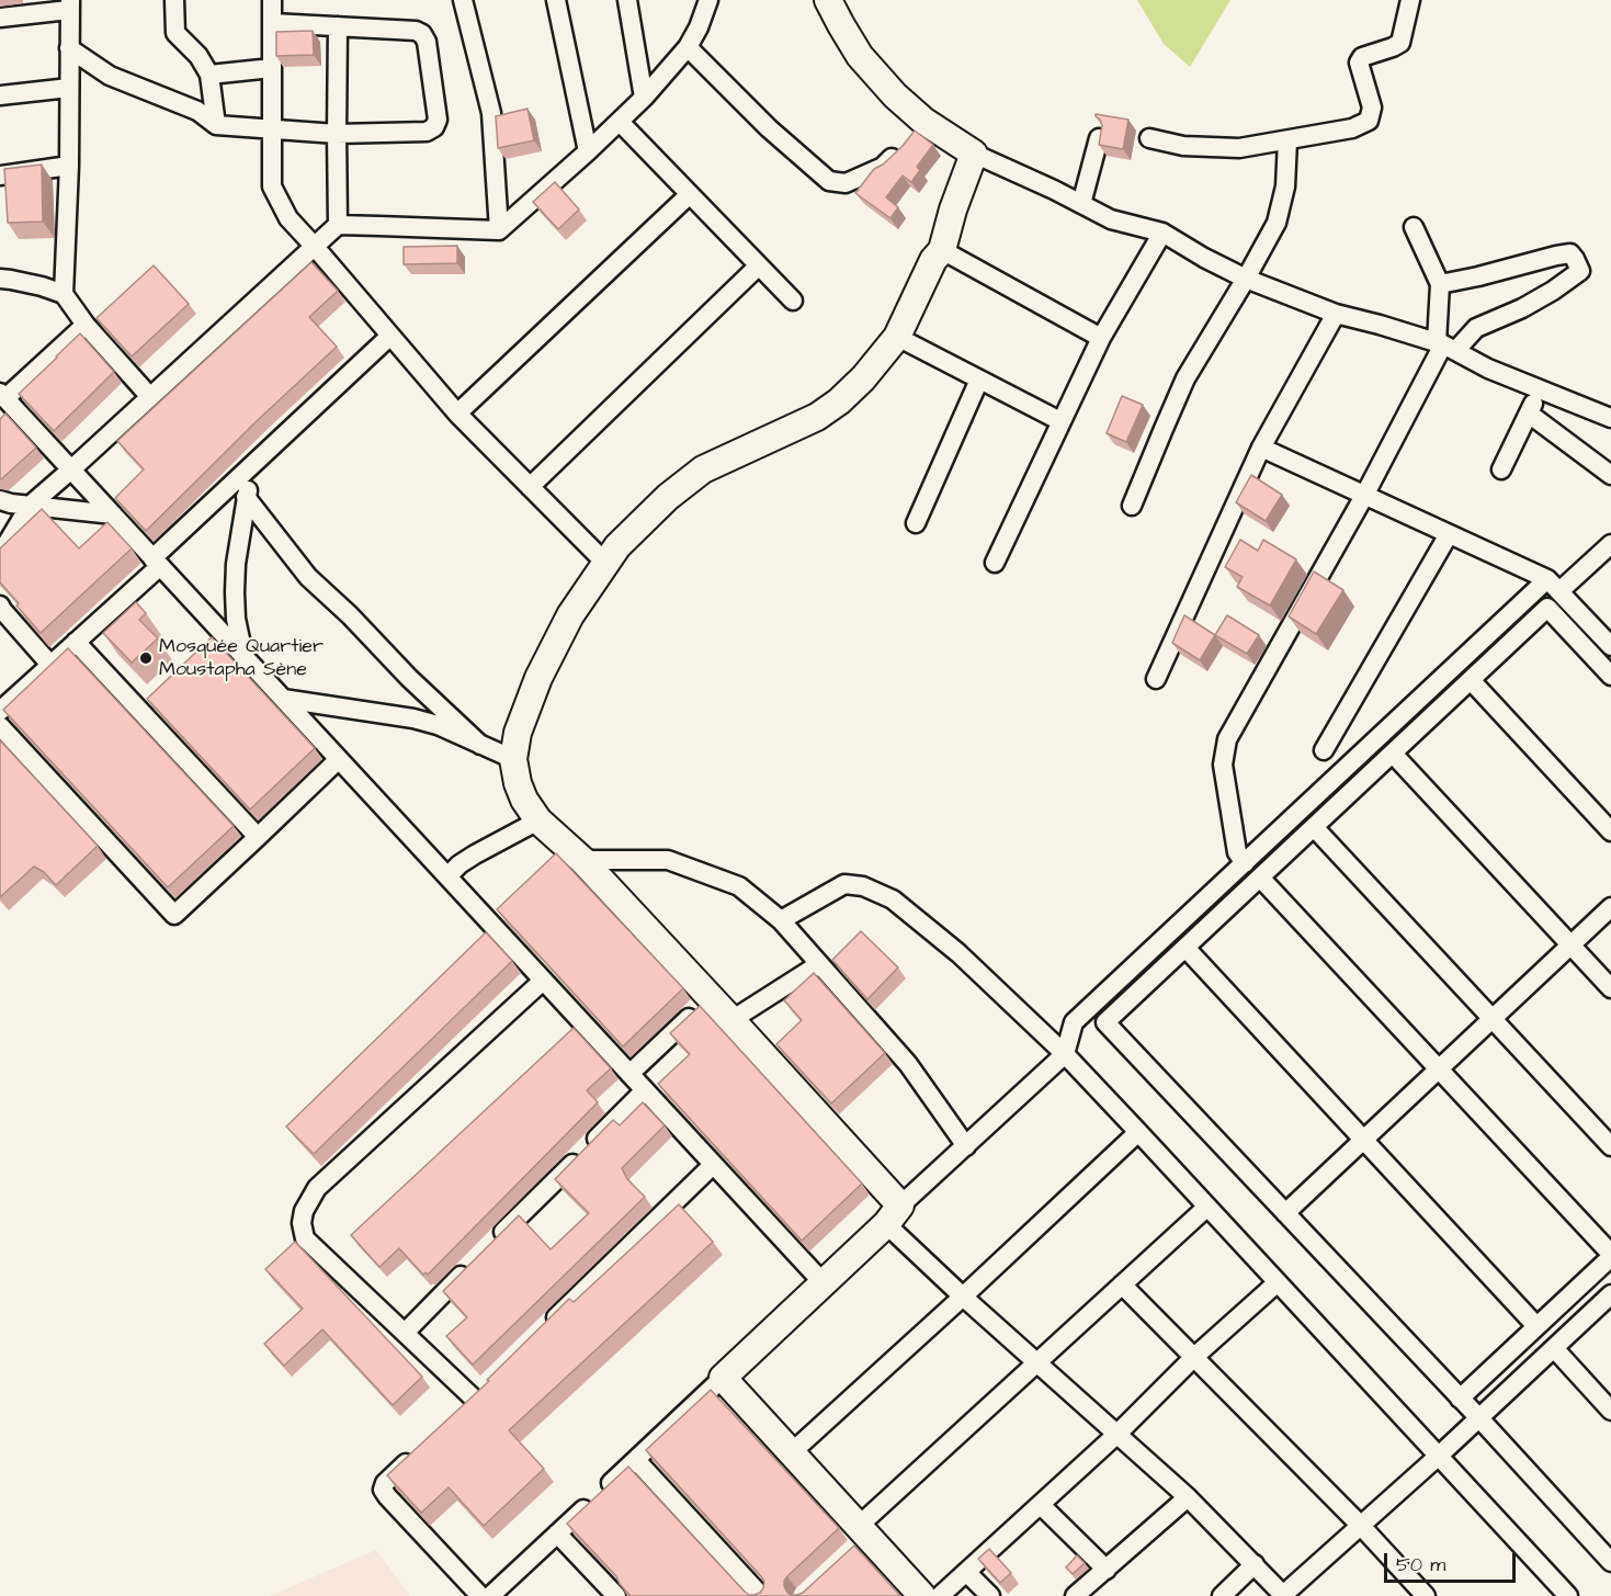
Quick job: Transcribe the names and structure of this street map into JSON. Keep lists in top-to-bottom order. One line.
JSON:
{"places":["Mosquée Quartier Moustapha Sène"],"scale_bar":"50 m"}
